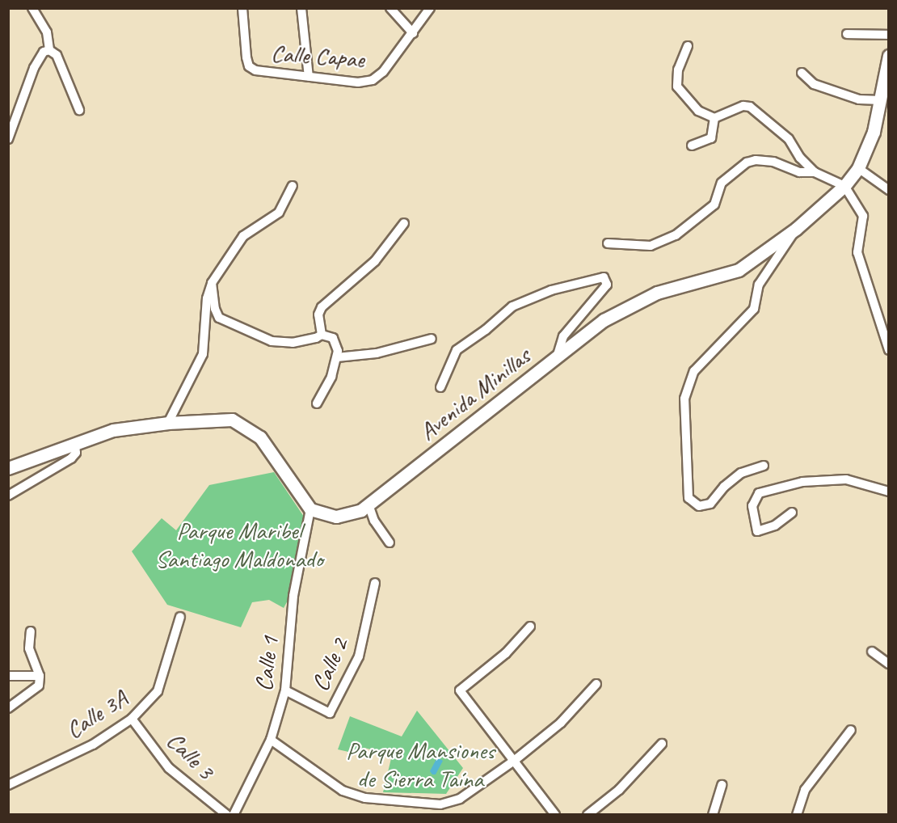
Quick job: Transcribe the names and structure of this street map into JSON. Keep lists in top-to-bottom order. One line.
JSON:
{"streets":{"street":["Calle Capae","Avenida Minillas","Calle 1","Calle 2","Calle 3A","Calle 3"]},"crossings":[["Avenida Minillas","Calle 1"],["Calle 1","Calle 2"],["Calle 3A","Calle 3"]],"parks":["Parque Maribel Santiago Maldonado","Parque Mansiones de Sierra Taína"]}
